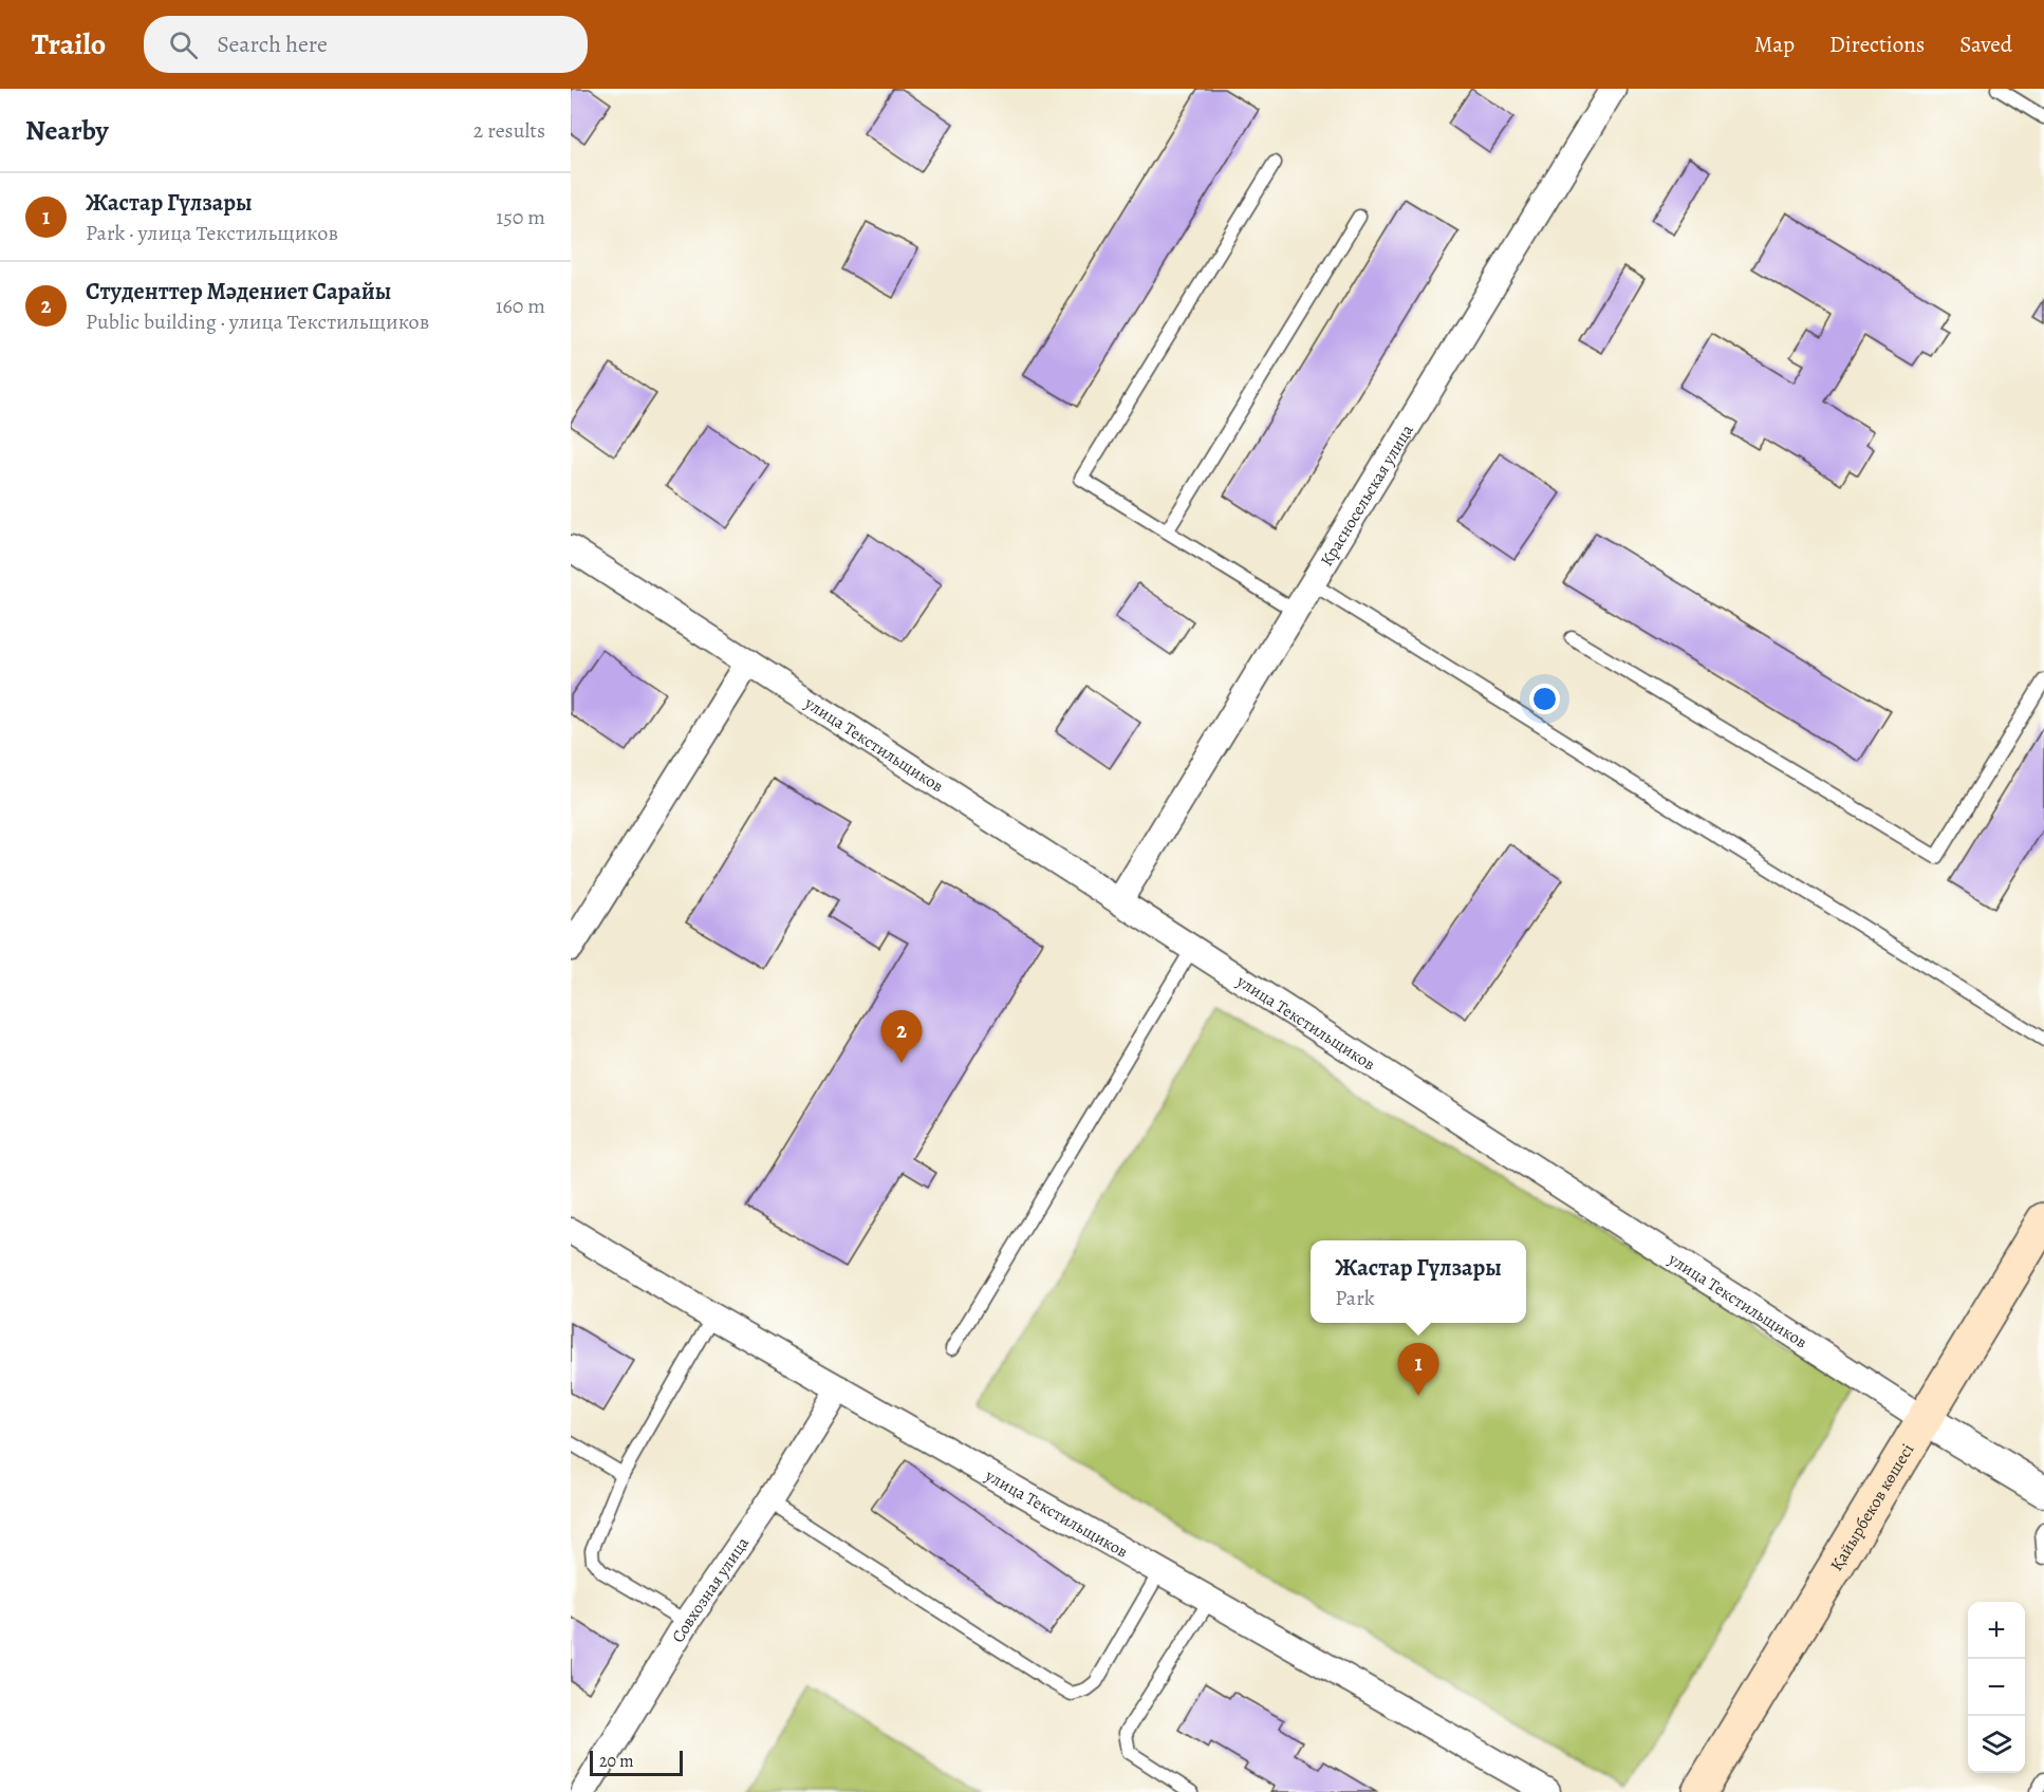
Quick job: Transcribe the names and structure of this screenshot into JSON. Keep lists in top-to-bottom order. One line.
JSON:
{"streets":{"main road":["Қайырбеков көшесі"],"street":["Красносельская улица","улица Текстильщиков","Совхозная улица"]},"crossings":[["Красносельская улица","улица Текстильщиков"],["улица Текстильщиков","Қайырбеков көшесі"],["улица Текстильщиков","Совхозная улица"]],"scale_bar":"20 m","page":{"header":"Trailo","search":"Search here","nav":["Map","Directions","Saved"],"heading":["Nearby","2 results"],"list":[{"mark":"1","name":"Жастар Гүлзары","note":"Park · улица Текстильщиков","value":"150 m"},{"mark":"2","name":"Студенттер Мәдениет Сарайы","note":"Public building · улица Текстильщиков","value":"160 m"}],"pins":["2","1"],"popup":["Жастар Гүлзары","Park"],"map_buttons":["+","−"],"scale":"20 m"}}
